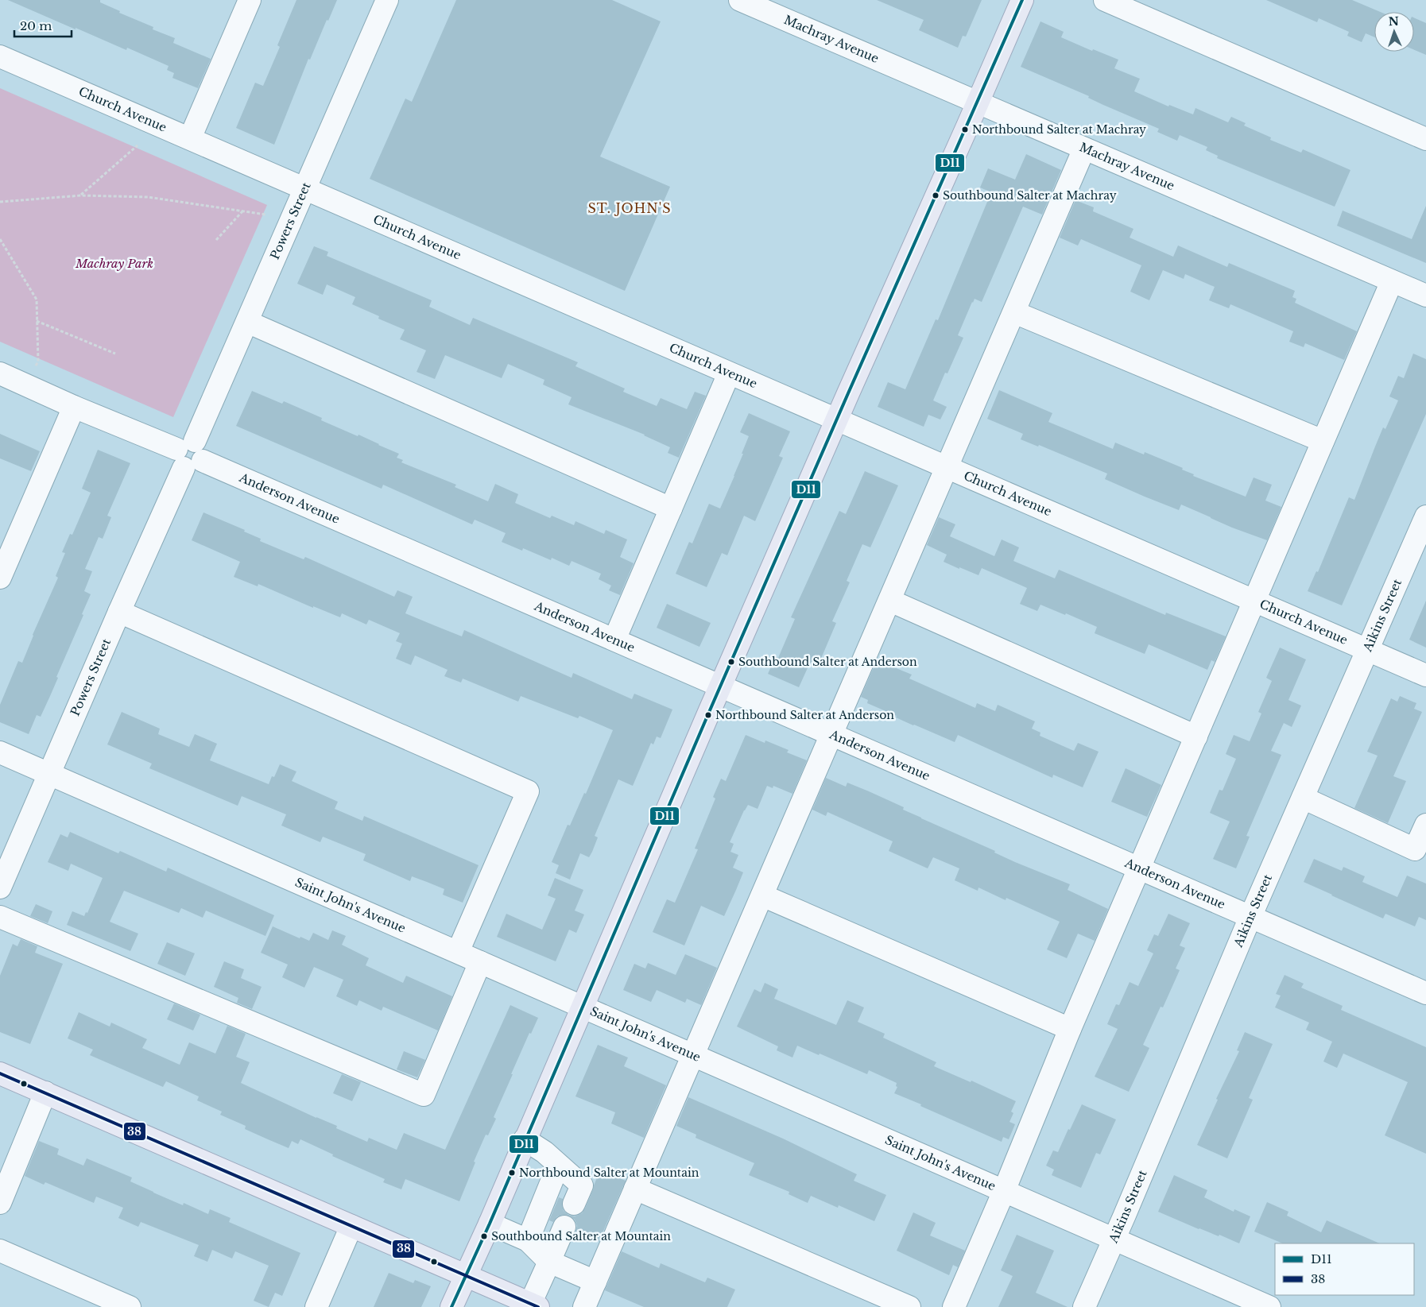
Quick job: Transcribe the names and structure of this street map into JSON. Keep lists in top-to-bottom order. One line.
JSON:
{"streets":{"street":["Machray Avenue","Church Avenue","Powers Street","Anderson Avenue","Aikins Street","Saint John's Avenue"]},"crossings":[["Church Avenue","Powers Street"],["Church Avenue","Aikins Street"],["Powers Street","Anderson Avenue"],["Powers Street","Saint John's Avenue"],["Anderson Avenue","Aikins Street"],["Aikins Street","Saint John's Avenue"]],"districts":["ST. JOHN'S"],"parks":["Machray Park"],"places":["Northbound Salter at Machray","Southbound Salter at Machray","Southbound Salter at Anderson","Northbound Salter at Anderson","Northbound Salter at Mountain","Southbound Salter at Mountain"],"lines":["transit line D11","transit line 38"],"legend":["D11","38"],"scale_bar":"20 m","north":"top"}
